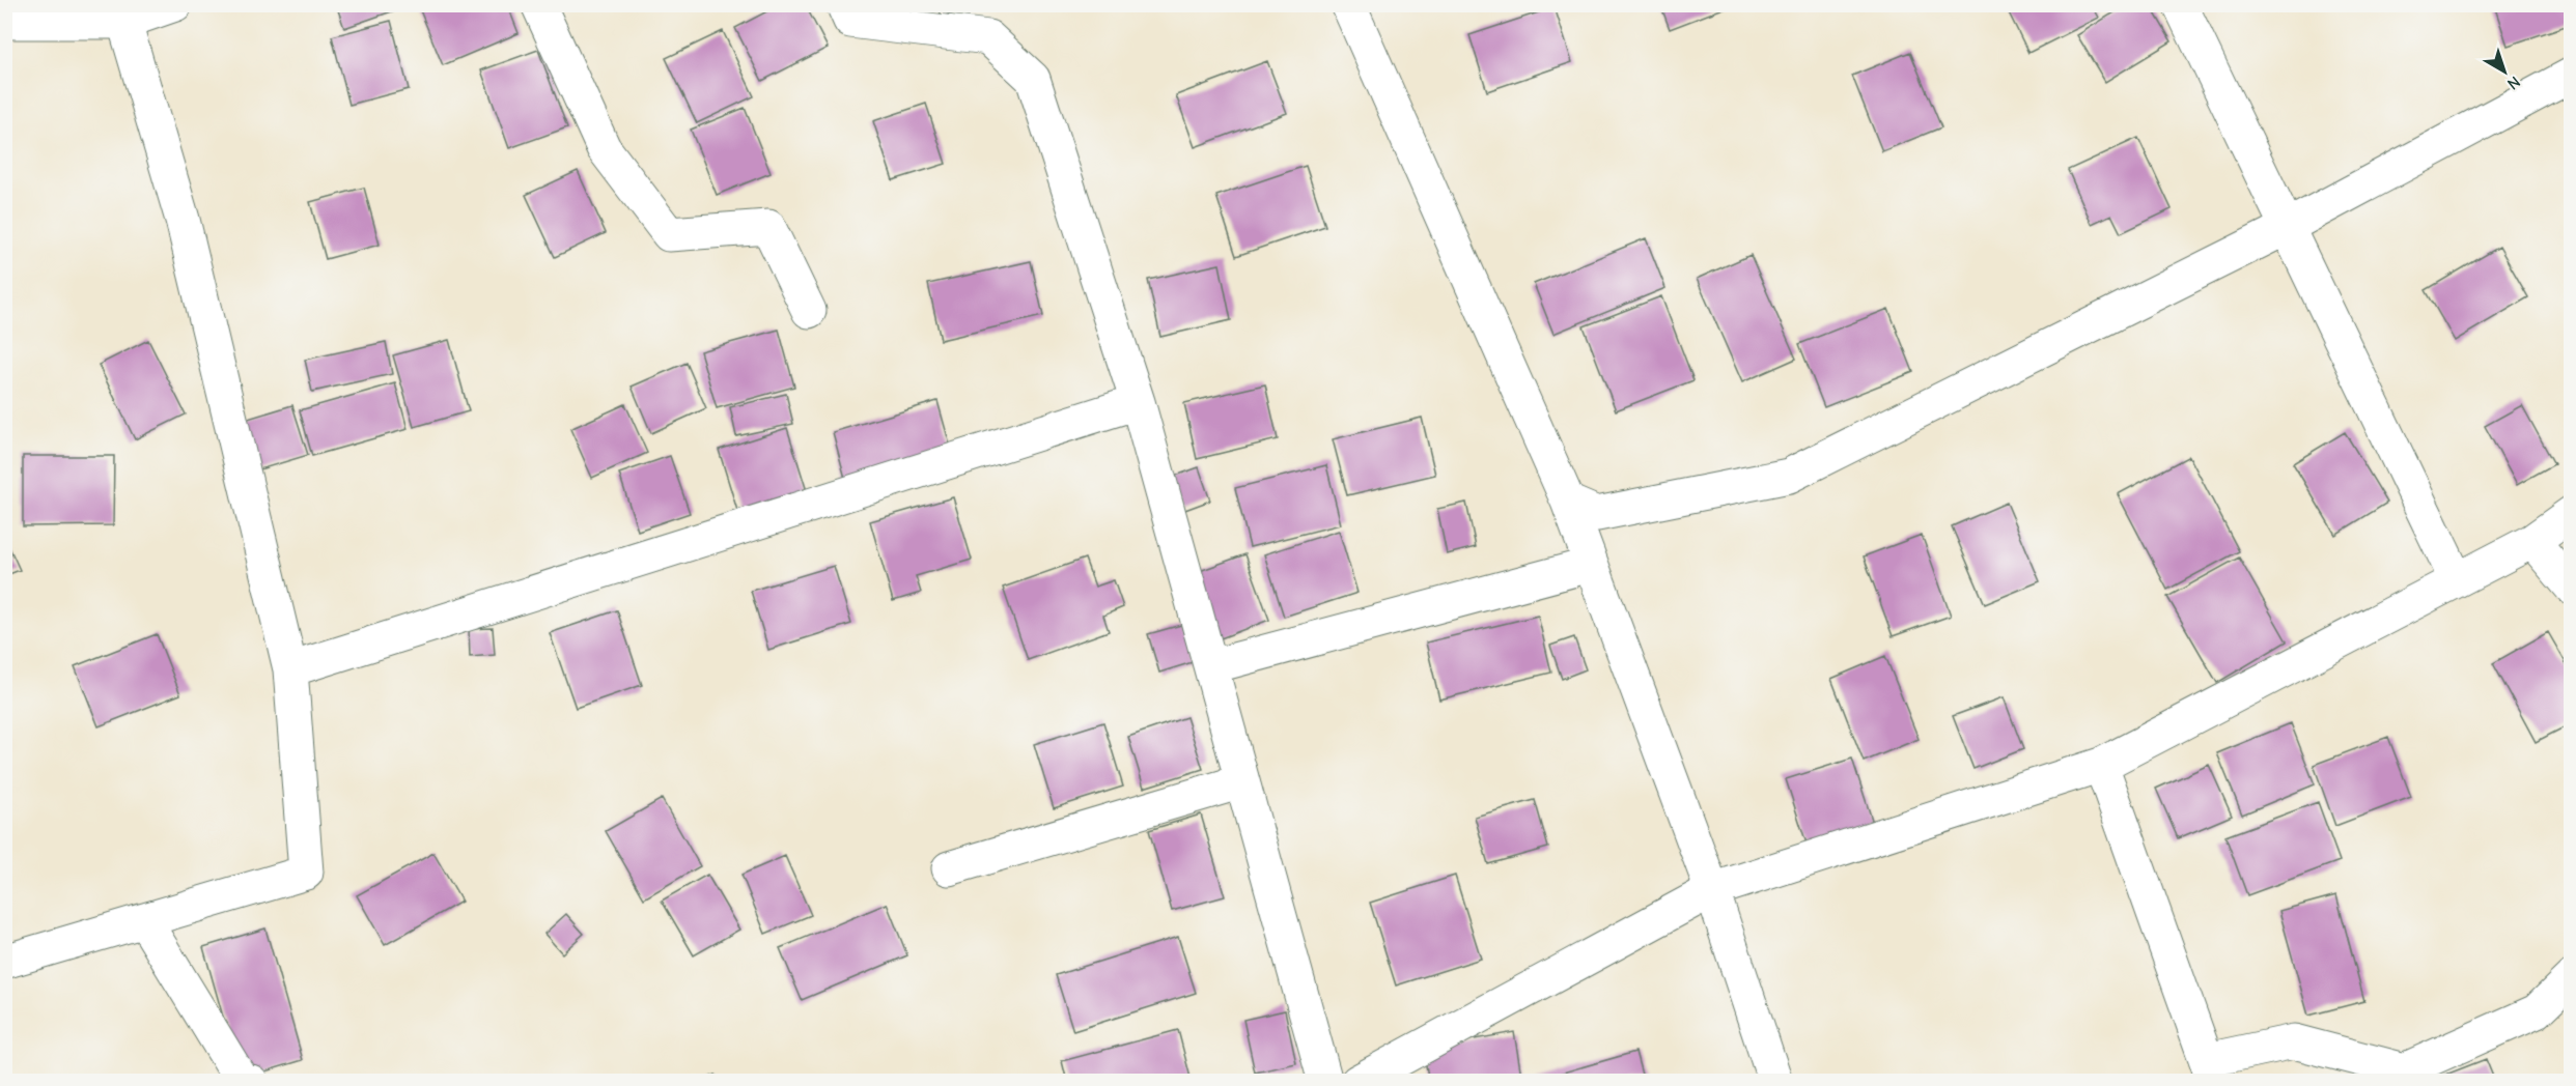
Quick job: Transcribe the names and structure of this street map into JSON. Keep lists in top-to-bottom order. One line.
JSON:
{"north":"bottom right"}
